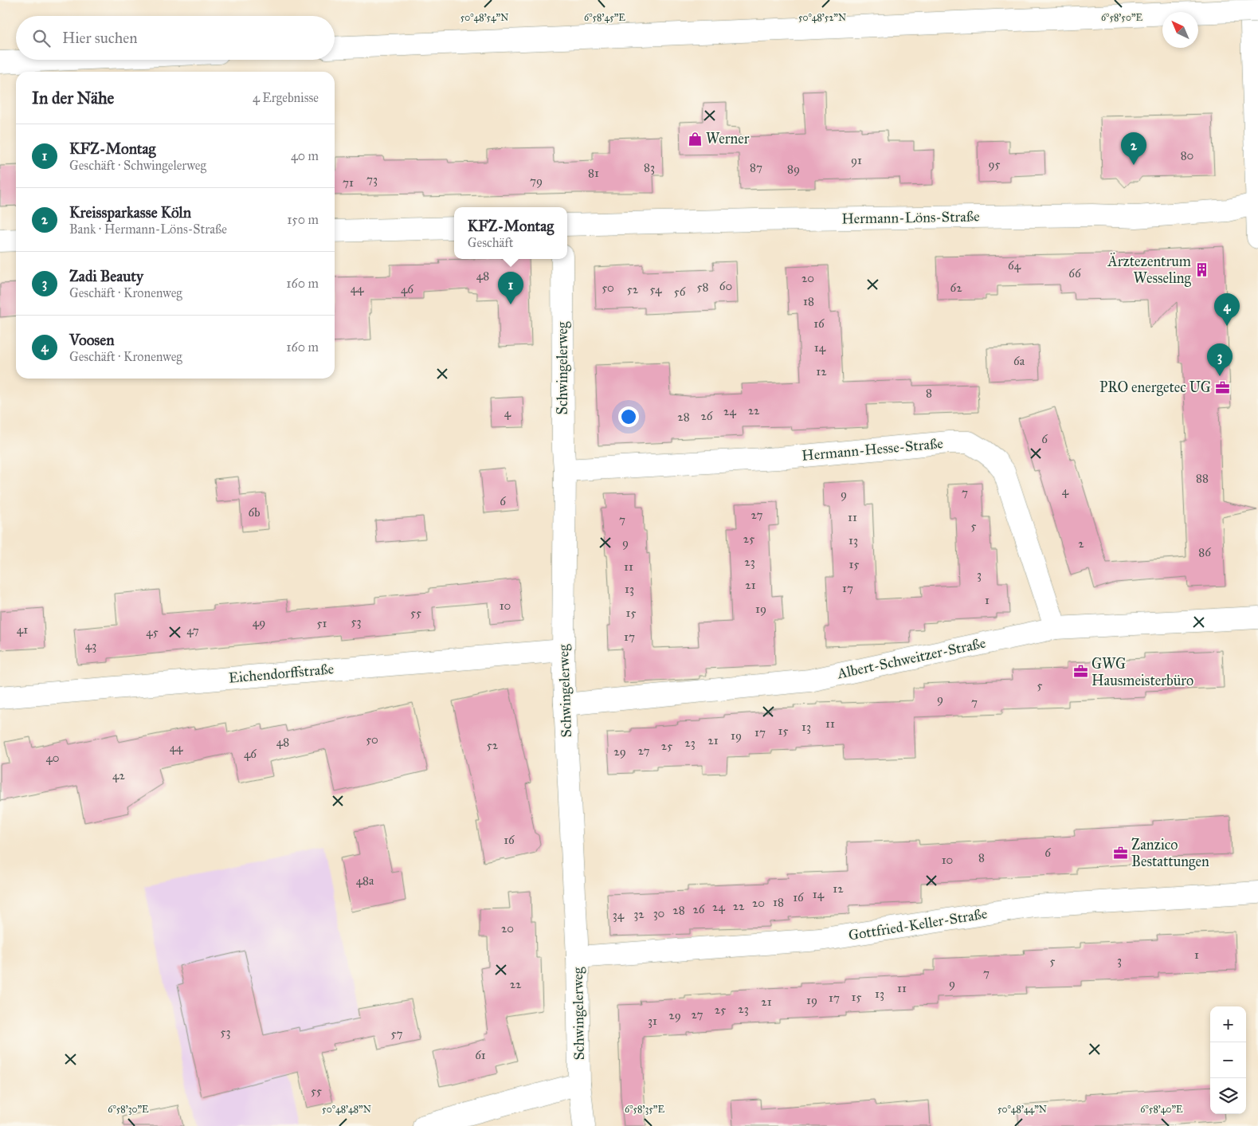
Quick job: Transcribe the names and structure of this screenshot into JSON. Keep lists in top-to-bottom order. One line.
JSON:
{"streets":{"main road":["Hermann-Löns-Straße","Schwingelerweg","Hermann-Hesse-Straße","Albert-Schweitzer-Straße","Eichendorffstraße","Gottfried-Keller-Straße"]},"crossings":[["Schwingelerweg","Hermann-Hesse-Straße"],["Schwingelerweg","Albert-Schweitzer-Straße"],["Schwingelerweg","Eichendorffstraße"],["Schwingelerweg","Gottfried-Keller-Straße"],["Hermann-Hesse-Straße","Albert-Schweitzer-Straße"]],"places":{"shop":["Werner"],"building":["Ärztezentrum Wesseling"],"office":["PRO energetec UG","GWG Hausmeisterbüro","Zanzico Bestattungen"]},"house_numbers":["80","91","95","83","87","89","81","73","79","71","64","66","48","20","60","58","50","62","44","46","52","54","56","18","16","14","6a","12","8","22","24","4","26","28","6","88","4","7","9","6","6b","27","11","7","5","25","13","9","2","86","23","15","11","3","21","17","13","1","10","19","55","15","53","49","51","41","47","45","17","43","5","9","7","11","13","15","17","19","50","21","48","23","52","25","44","27","29","46","40","42","16","6","8","10","48a","12","14","16","18","20","22","24","26","28","30","32","34","20","1","3","5","7","9","22","11","13","15","17","19","21","23","25","27","29","31","53","57","61","55"],"north":"top left","page":{"search":"Hier suchen","heading":["In der Nähe","4 Ergebnisse"],"list":[{"mark":"1","name":"KFZ-Montag","note":"Geschäft · Schwingelerweg","value":"40 m"},{"mark":"2","name":"Kreissparkasse Köln","note":"Bank · Hermann-Löns-Straße","value":"150 m"},{"mark":"3","name":"Zadi Beauty","note":"Geschäft · Kronenweg","value":"160 m"},{"mark":"4","name":"Voosen","note":"Geschäft · Kronenweg","value":"160 m"}],"pins":["2","1","4","3"],"popup":["KFZ-Montag","Geschäft"],"map_buttons":["+","−"]},"coordinates":["50°48'54\"N","50°48'52\"N","6°58'50\"E","6°58'45\"E","6°58'30\"E","6°58'35\"E","6°58'40\"E","50°48'48\"N","50°48'44\"N"]}
